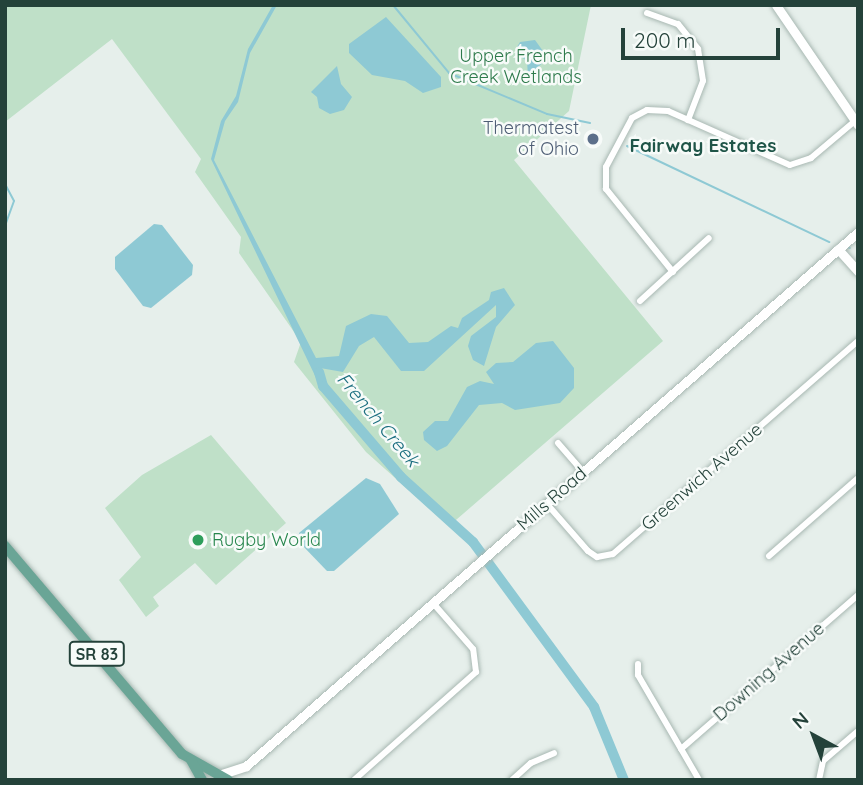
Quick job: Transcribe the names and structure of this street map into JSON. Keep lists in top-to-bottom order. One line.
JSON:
{"streets":{"main road":["SR 83"],"street":["Greenwich Avenue","Mills Road","Downing Avenue"]},"crossings":[["Greenwich Avenue","Mills Road"],["Mills Road","SR 83"]],"districts":["Fairway Estates"],"water":["French Creek"],"parks":["Upper French Creek Wetlands"],"places":["Thermatest of Ohio","Rugby World"],"scale_bar":"200 m","north":"top left"}
